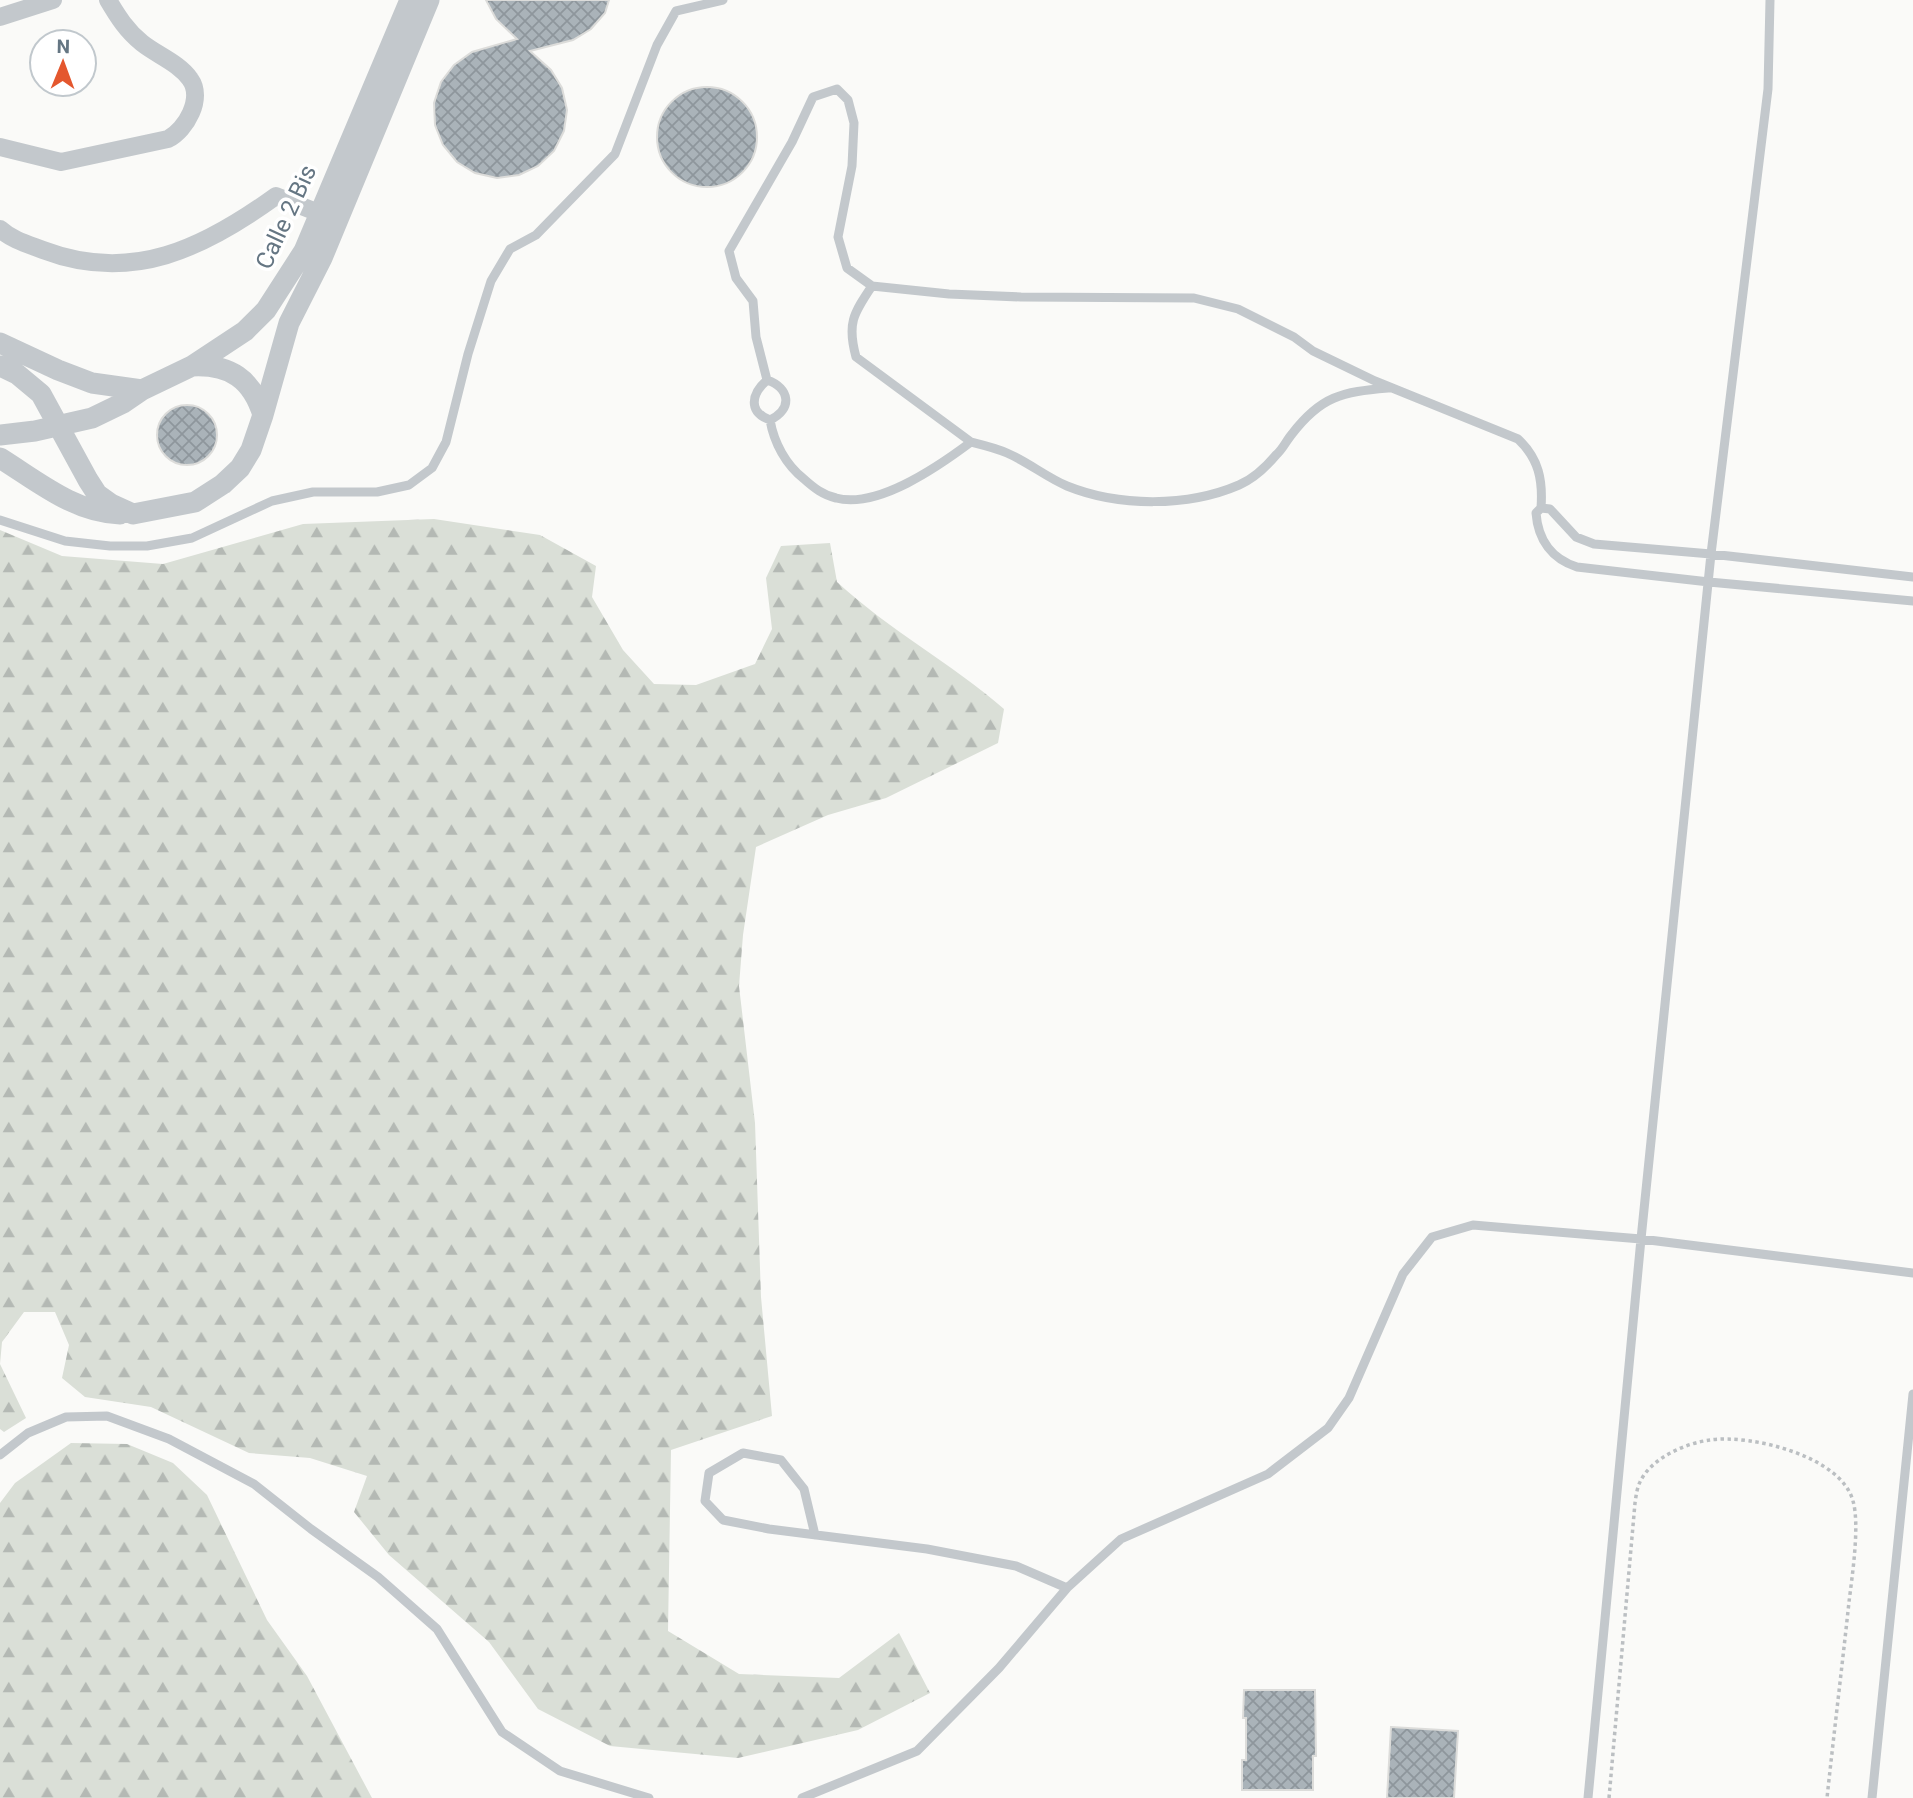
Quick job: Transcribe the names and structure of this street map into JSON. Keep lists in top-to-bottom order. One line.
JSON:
{"streets":{"street":["Calle 2 Bis"]},"north":"top"}
